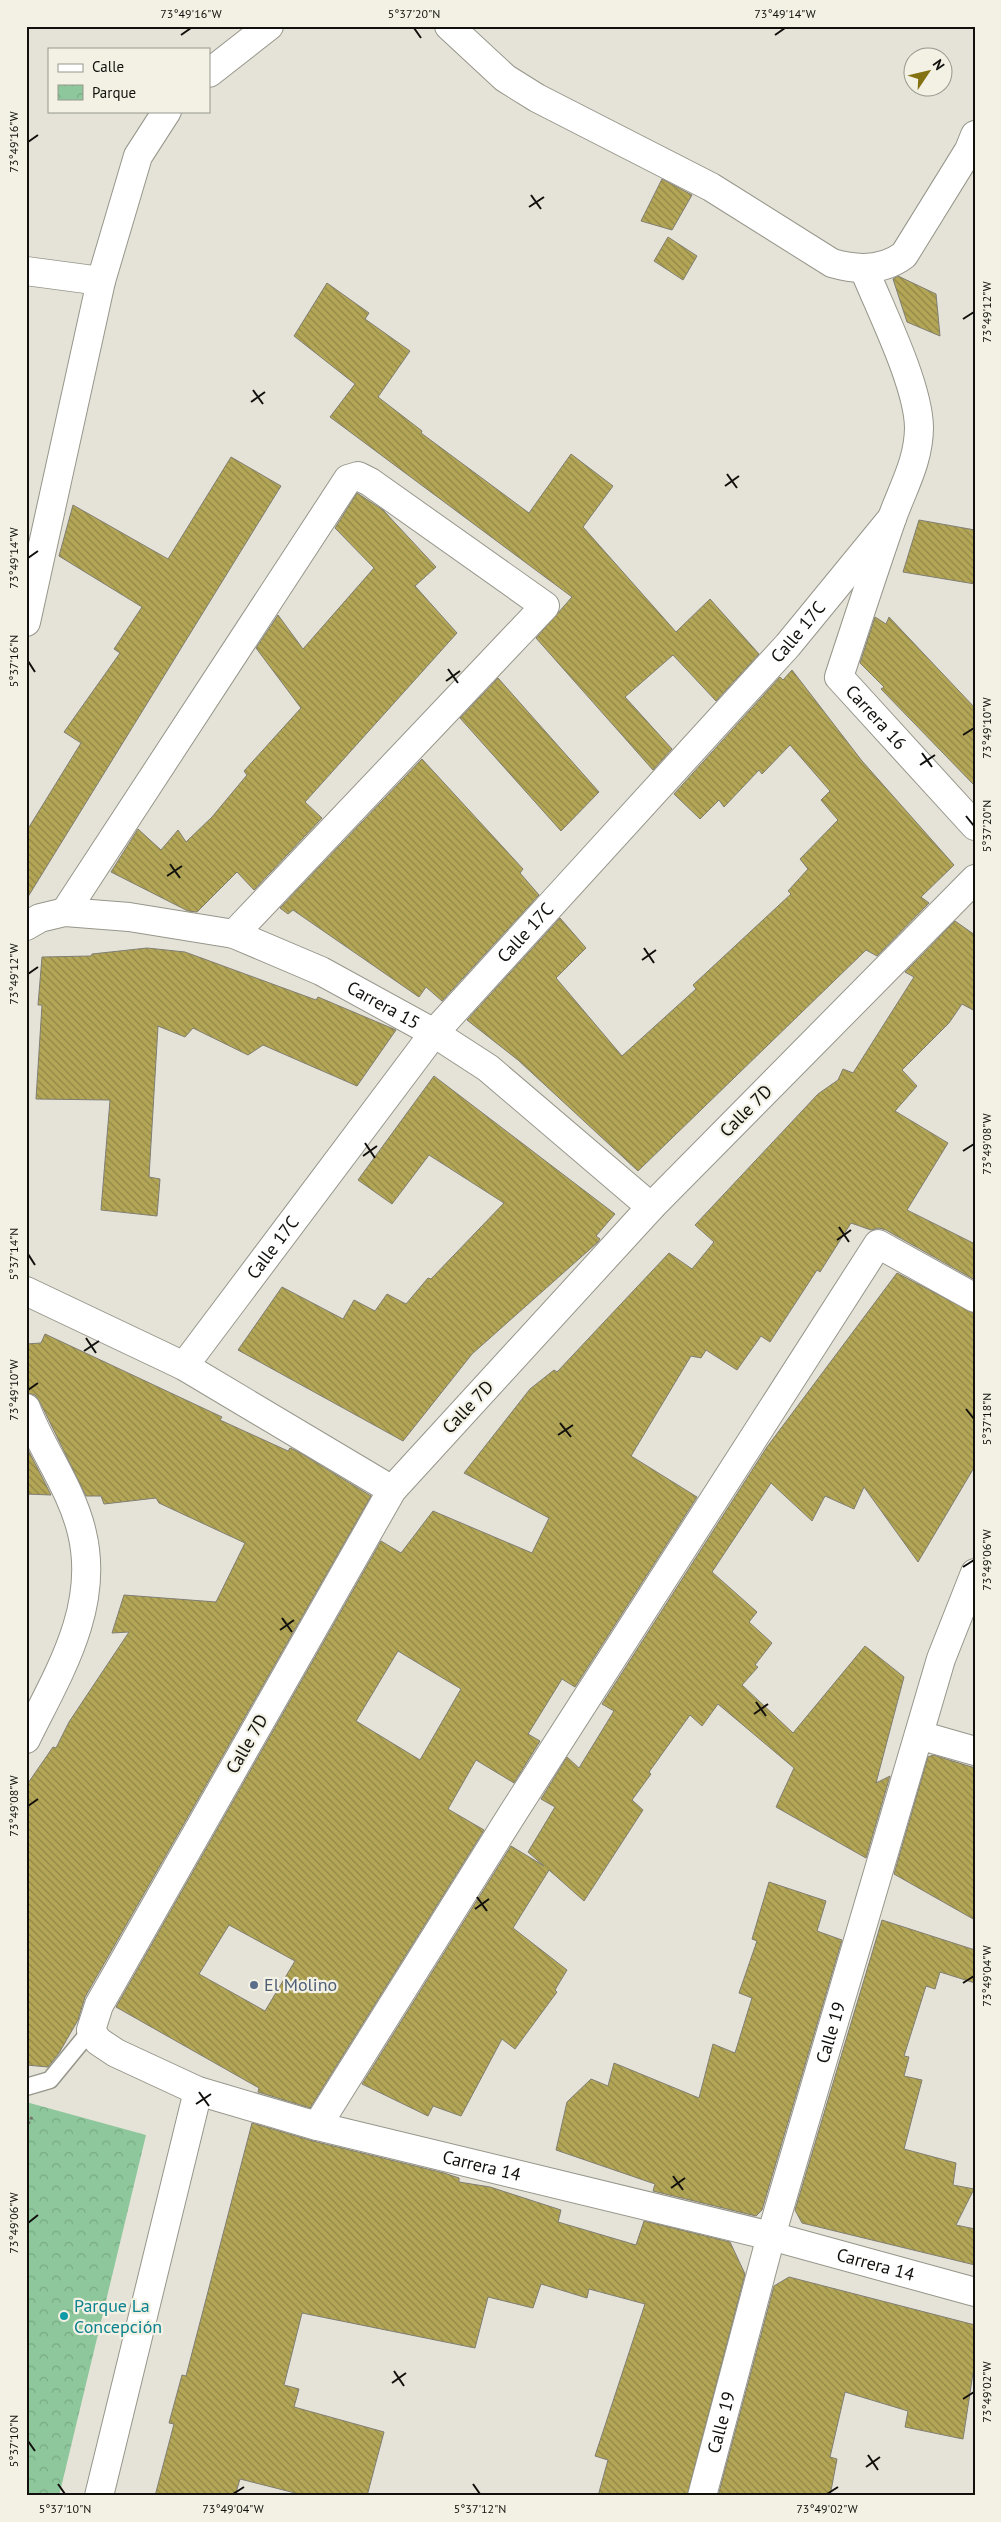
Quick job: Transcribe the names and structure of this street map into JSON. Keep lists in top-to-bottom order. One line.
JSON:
{"streets":{"street":["Calle 17C","Carrera 16","Carrera 15","Calle 7D","Calle 19","Carrera 14"]},"crossings":[["Calle 17C","Carrera 16"],["Calle 17C","Carrera 15"],["Carrera 15","Calle 7D"],["Calle 7D","Carrera 14"],["Calle 19","Carrera 14"]],"places":["El Molino","Parque La Concepción"],"legend":["Calle","Parque"],"north":"top right","coordinates":["73°49'16\"W","5°37'20\"N","73°49'14\"W","73°49'12\"W","5°37'16\"N","73°49'10\"W","73°49'08\"W","5°37'14\"N","5°37'18\"N","73°49'06\"W","73°49'04\"W","73°49'02\"W","5°37'10\"N","5°37'12\"N"]}
